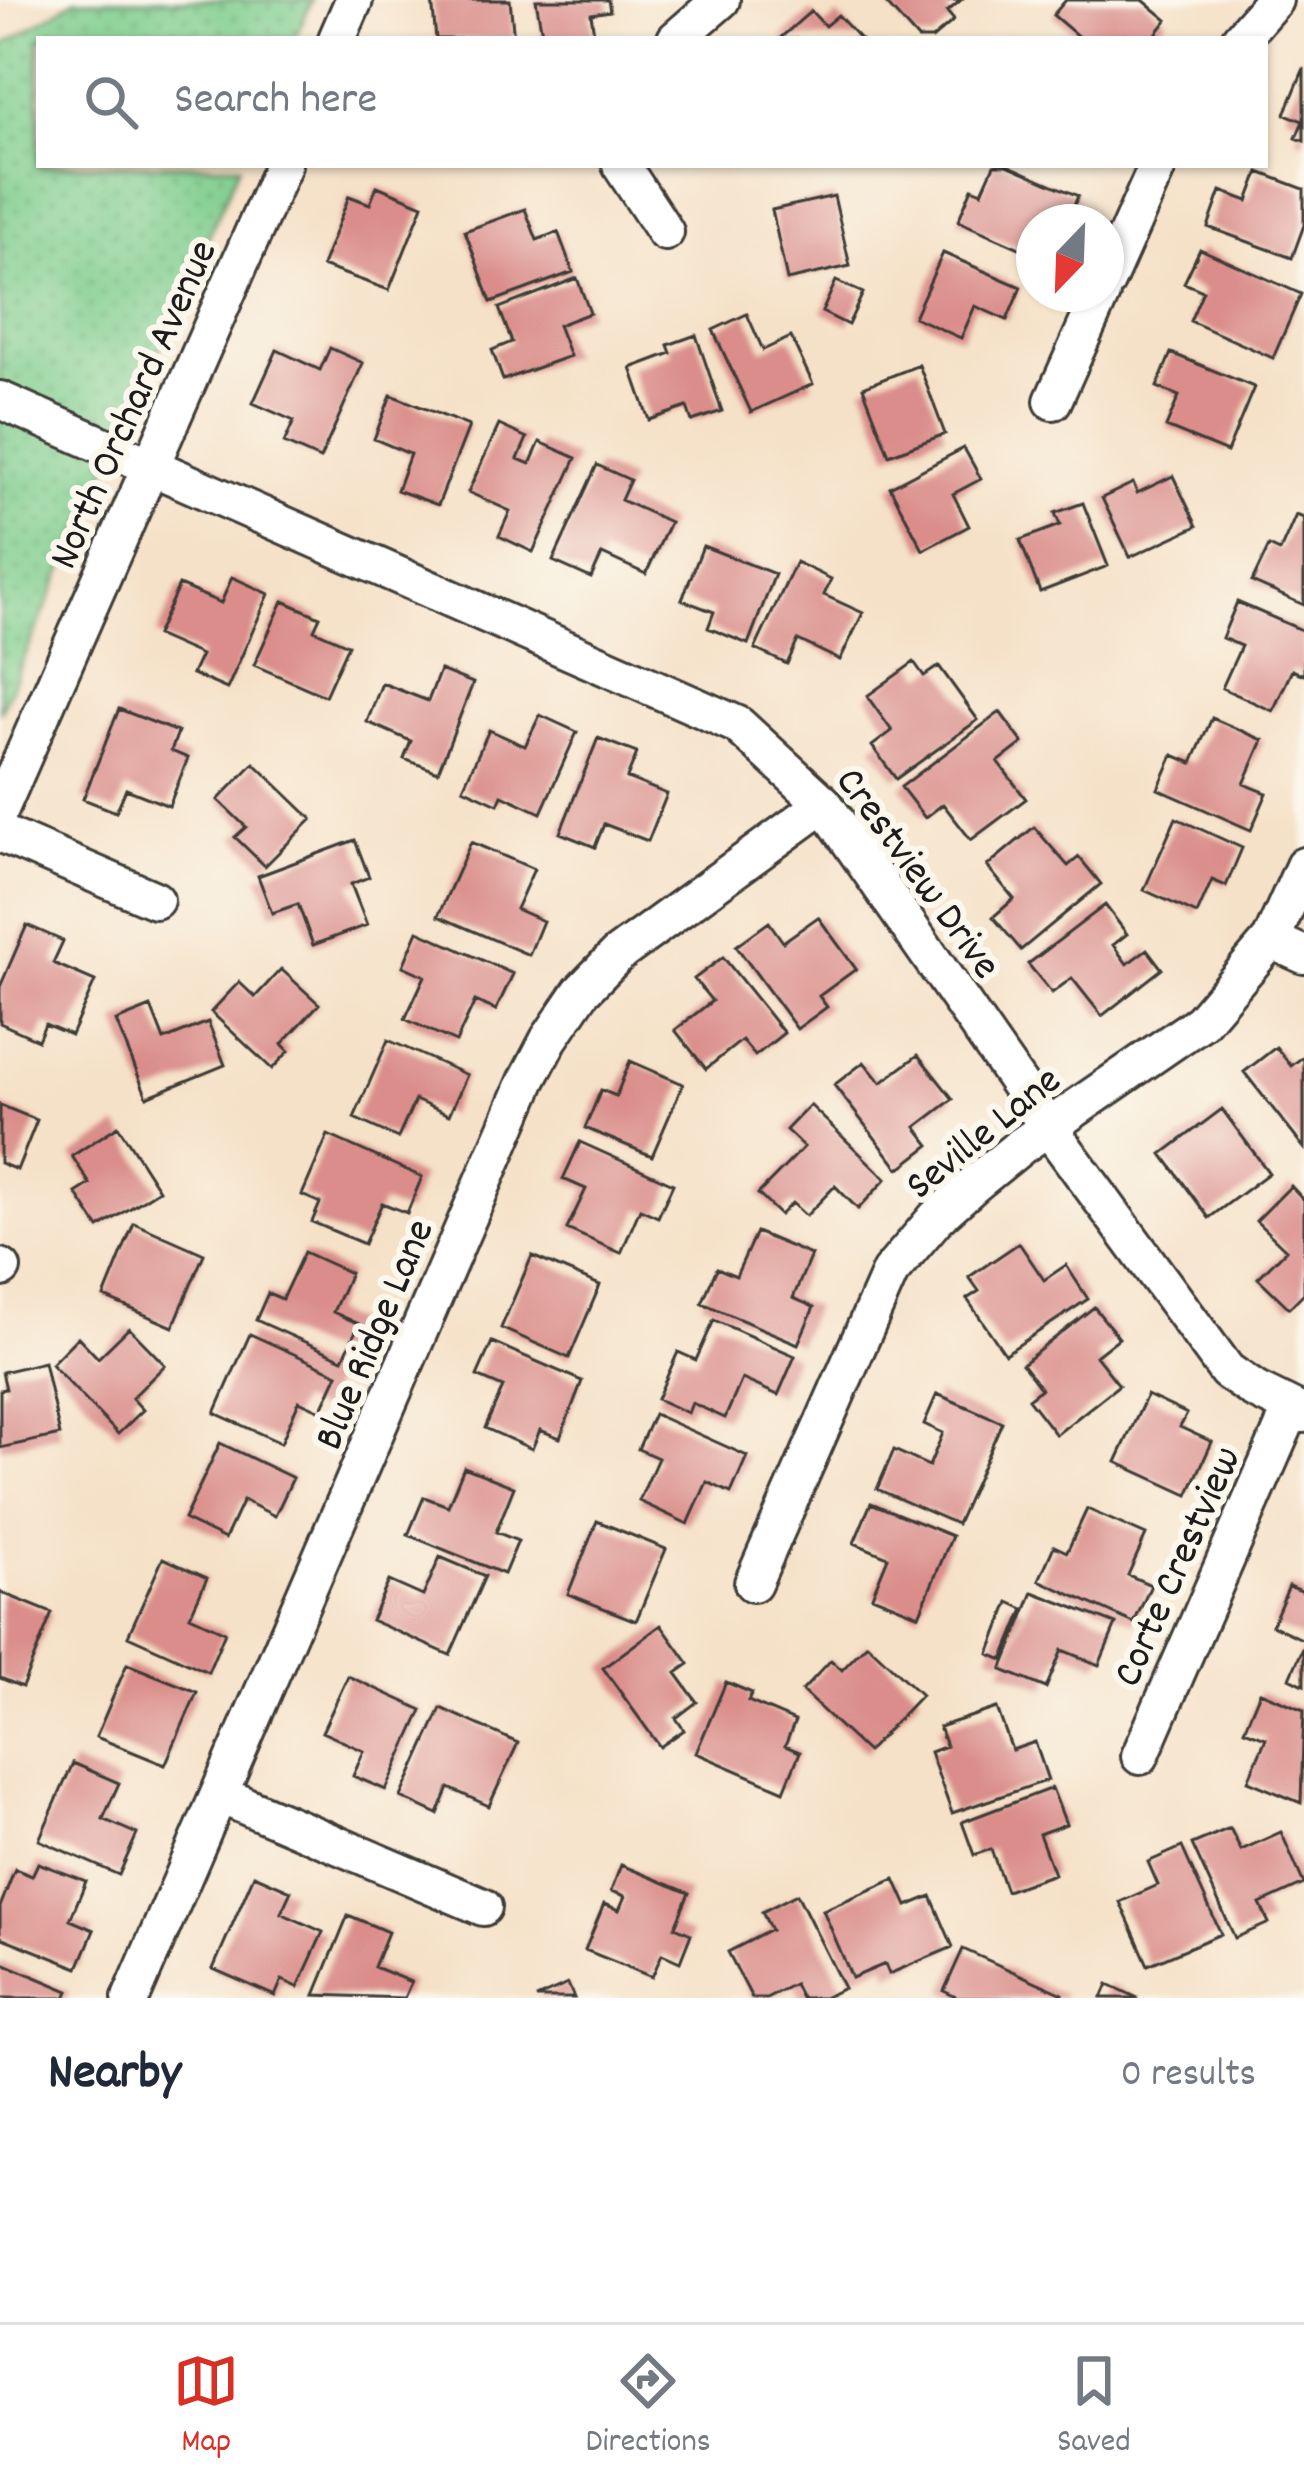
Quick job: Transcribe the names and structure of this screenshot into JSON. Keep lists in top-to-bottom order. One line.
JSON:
{"streets":{"street":["North Orchard Avenue","Crestview Drive","Seville Lane","Blue Ridge Lane","Corte Crestview"]},"crossings":[["North Orchard Avenue","Crestview Drive"],["Crestview Drive","Seville Lane"],["Crestview Drive","Blue Ridge Lane"],["Crestview Drive","Corte Crestview"]],"north":"bottom left","page":{"search":"Search here","heading":["Nearby","0 results"],"nav":["Map","Directions","Saved"]}}
